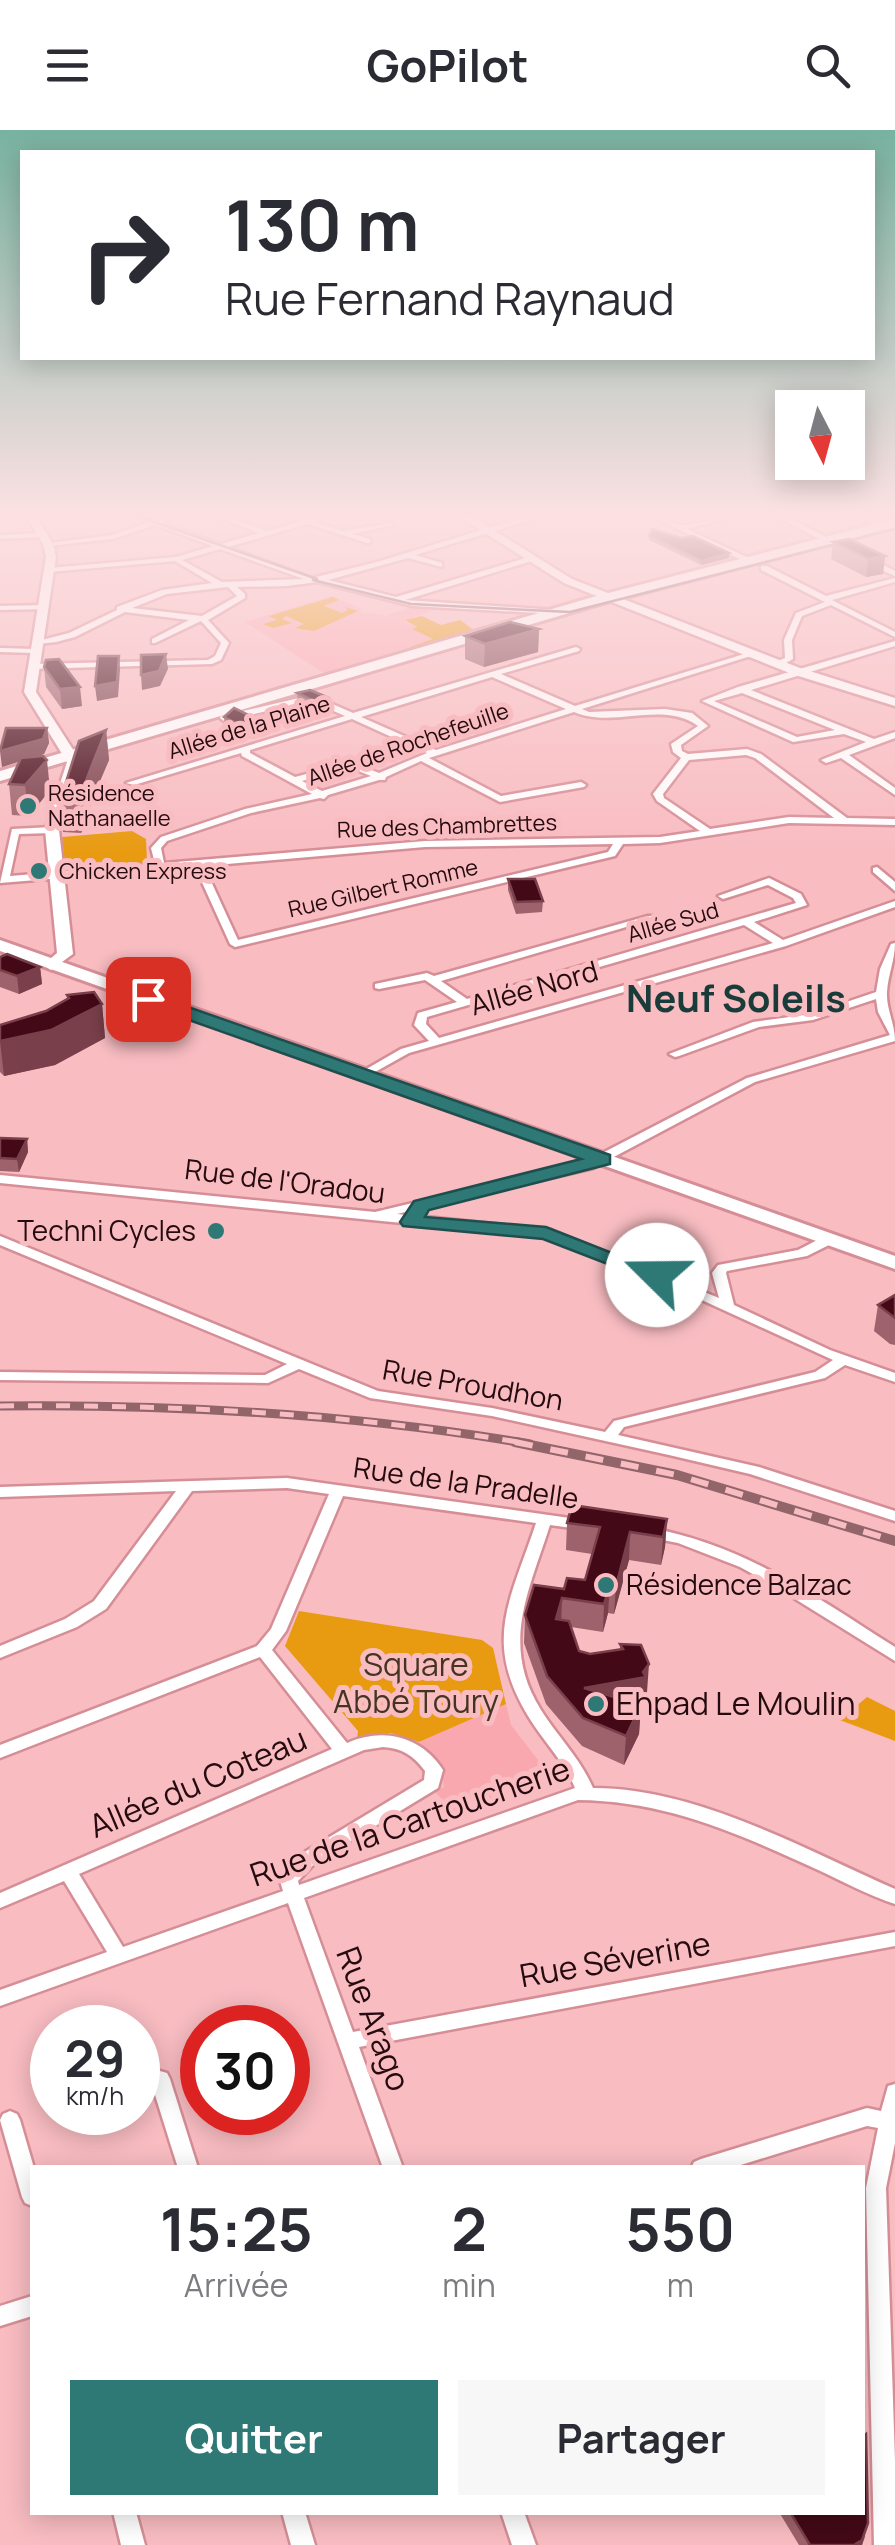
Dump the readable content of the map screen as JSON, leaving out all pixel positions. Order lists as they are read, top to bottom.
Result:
{
  "streets": {
    "street": [
      "Allée de la Plaine",
      "Allée de Rochefeuille",
      "Rue des Chambrettes",
      "Rue Gilbert Romme",
      "Allée Sud",
      "Allée Nord",
      "Rue de l'Oradou",
      "Rue Proudhon",
      "Rue de la Pradelle",
      "Allée du Coteau",
      "Rue de la Cartoucherie",
      "Rue Séverine",
      "Rue Arago"
    ]
  },
  "crossings": [
    ["Allée de Rochefeuille", "Rue des Chambrettes"],
    ["Rue des Chambrettes", "Rue Gilbert Romme"],
    ["Allée Sud", "Allée Nord"],
    ["Allée du Coteau", "Rue de la Cartoucherie"],
    ["Allée du Coteau", "Rue Arago"],
    ["Rue de la Cartoucherie", "Rue Arago"],
    ["Rue Séverine", "Rue Arago"]
  ],
  "districts": ["Neuf Soleils"],
  "parks": ["Square Abbé Toury"],
  "places": [
    "Résidence Nathanaelle",
    "Chicken Express",
    "Techni Cycles",
    "Résidence Balzac",
    "Ehpad Le Moulin"
  ],
  "north": "bottom",
  "page": {
    "header": "GoPilot",
    "turn": ["130 m", "Rue Fernand Raynaud"],
    "speed": "29 km/h",
    "limit": "30",
    "eta": [
      "15:25",
      "Arrivée",
      "2",
      "min",
      "550",
      "m"
    ],
    "buttons": ["Quitter", "Partager"]
  }
}
